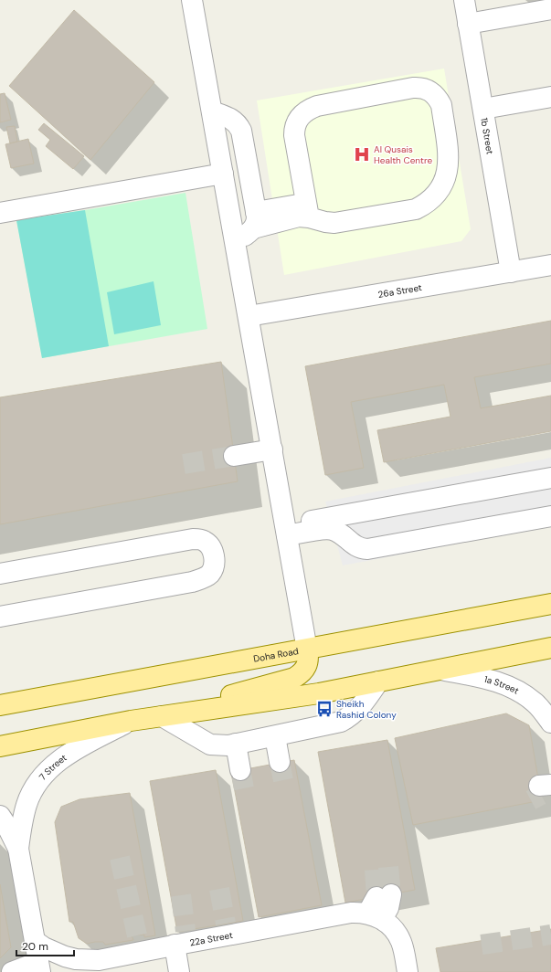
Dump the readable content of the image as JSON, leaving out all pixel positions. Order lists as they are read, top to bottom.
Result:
{
  "streets": {
    "main road": ["Doha Road"],
    "street": [
      "1b Street",
      "26a Street",
      "1a Street",
      "7 Street",
      "22a Street"
    ]
  },
  "crossings": [
    ["1b Street", "26a Street"],
    ["7 Street", "22a Street"]
  ],
  "places": {
    "hospital": ["Al Qusais Health Centre"],
    "bus stop": ["Sheikh Rashid Colony"]
  },
  "scale_bar": "20 m"
}
